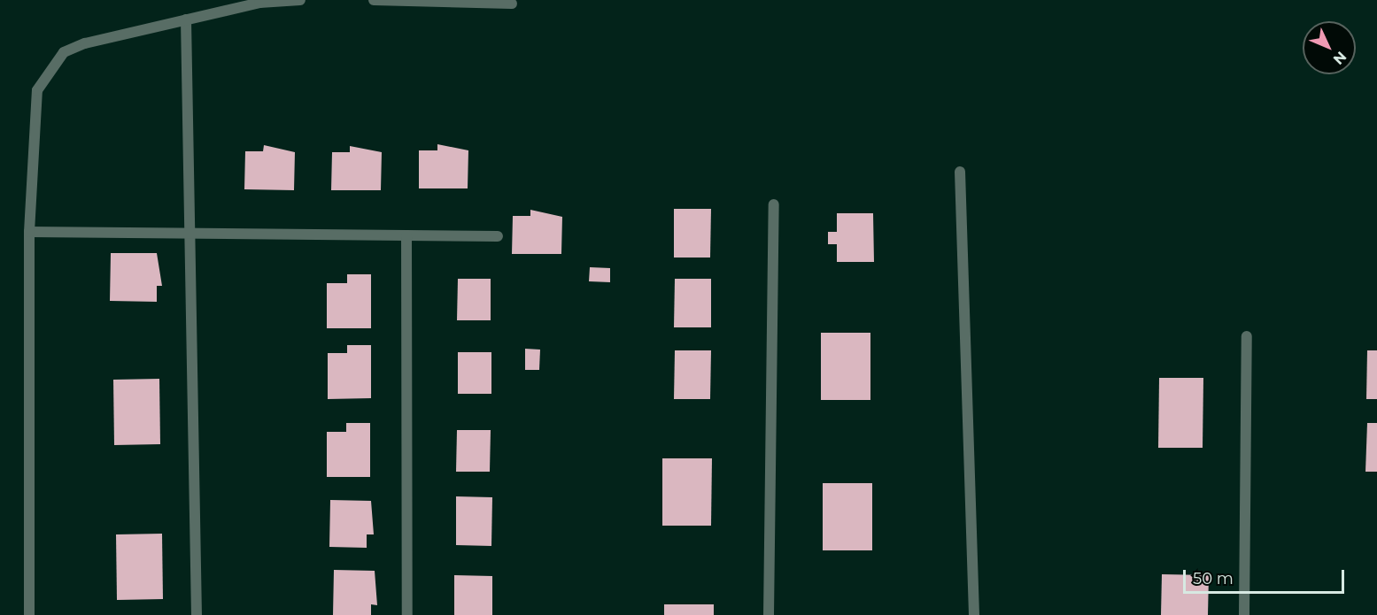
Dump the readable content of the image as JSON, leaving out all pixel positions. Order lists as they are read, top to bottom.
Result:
{
  "scale_bar": "50 m",
  "north": "bottom right"
}
